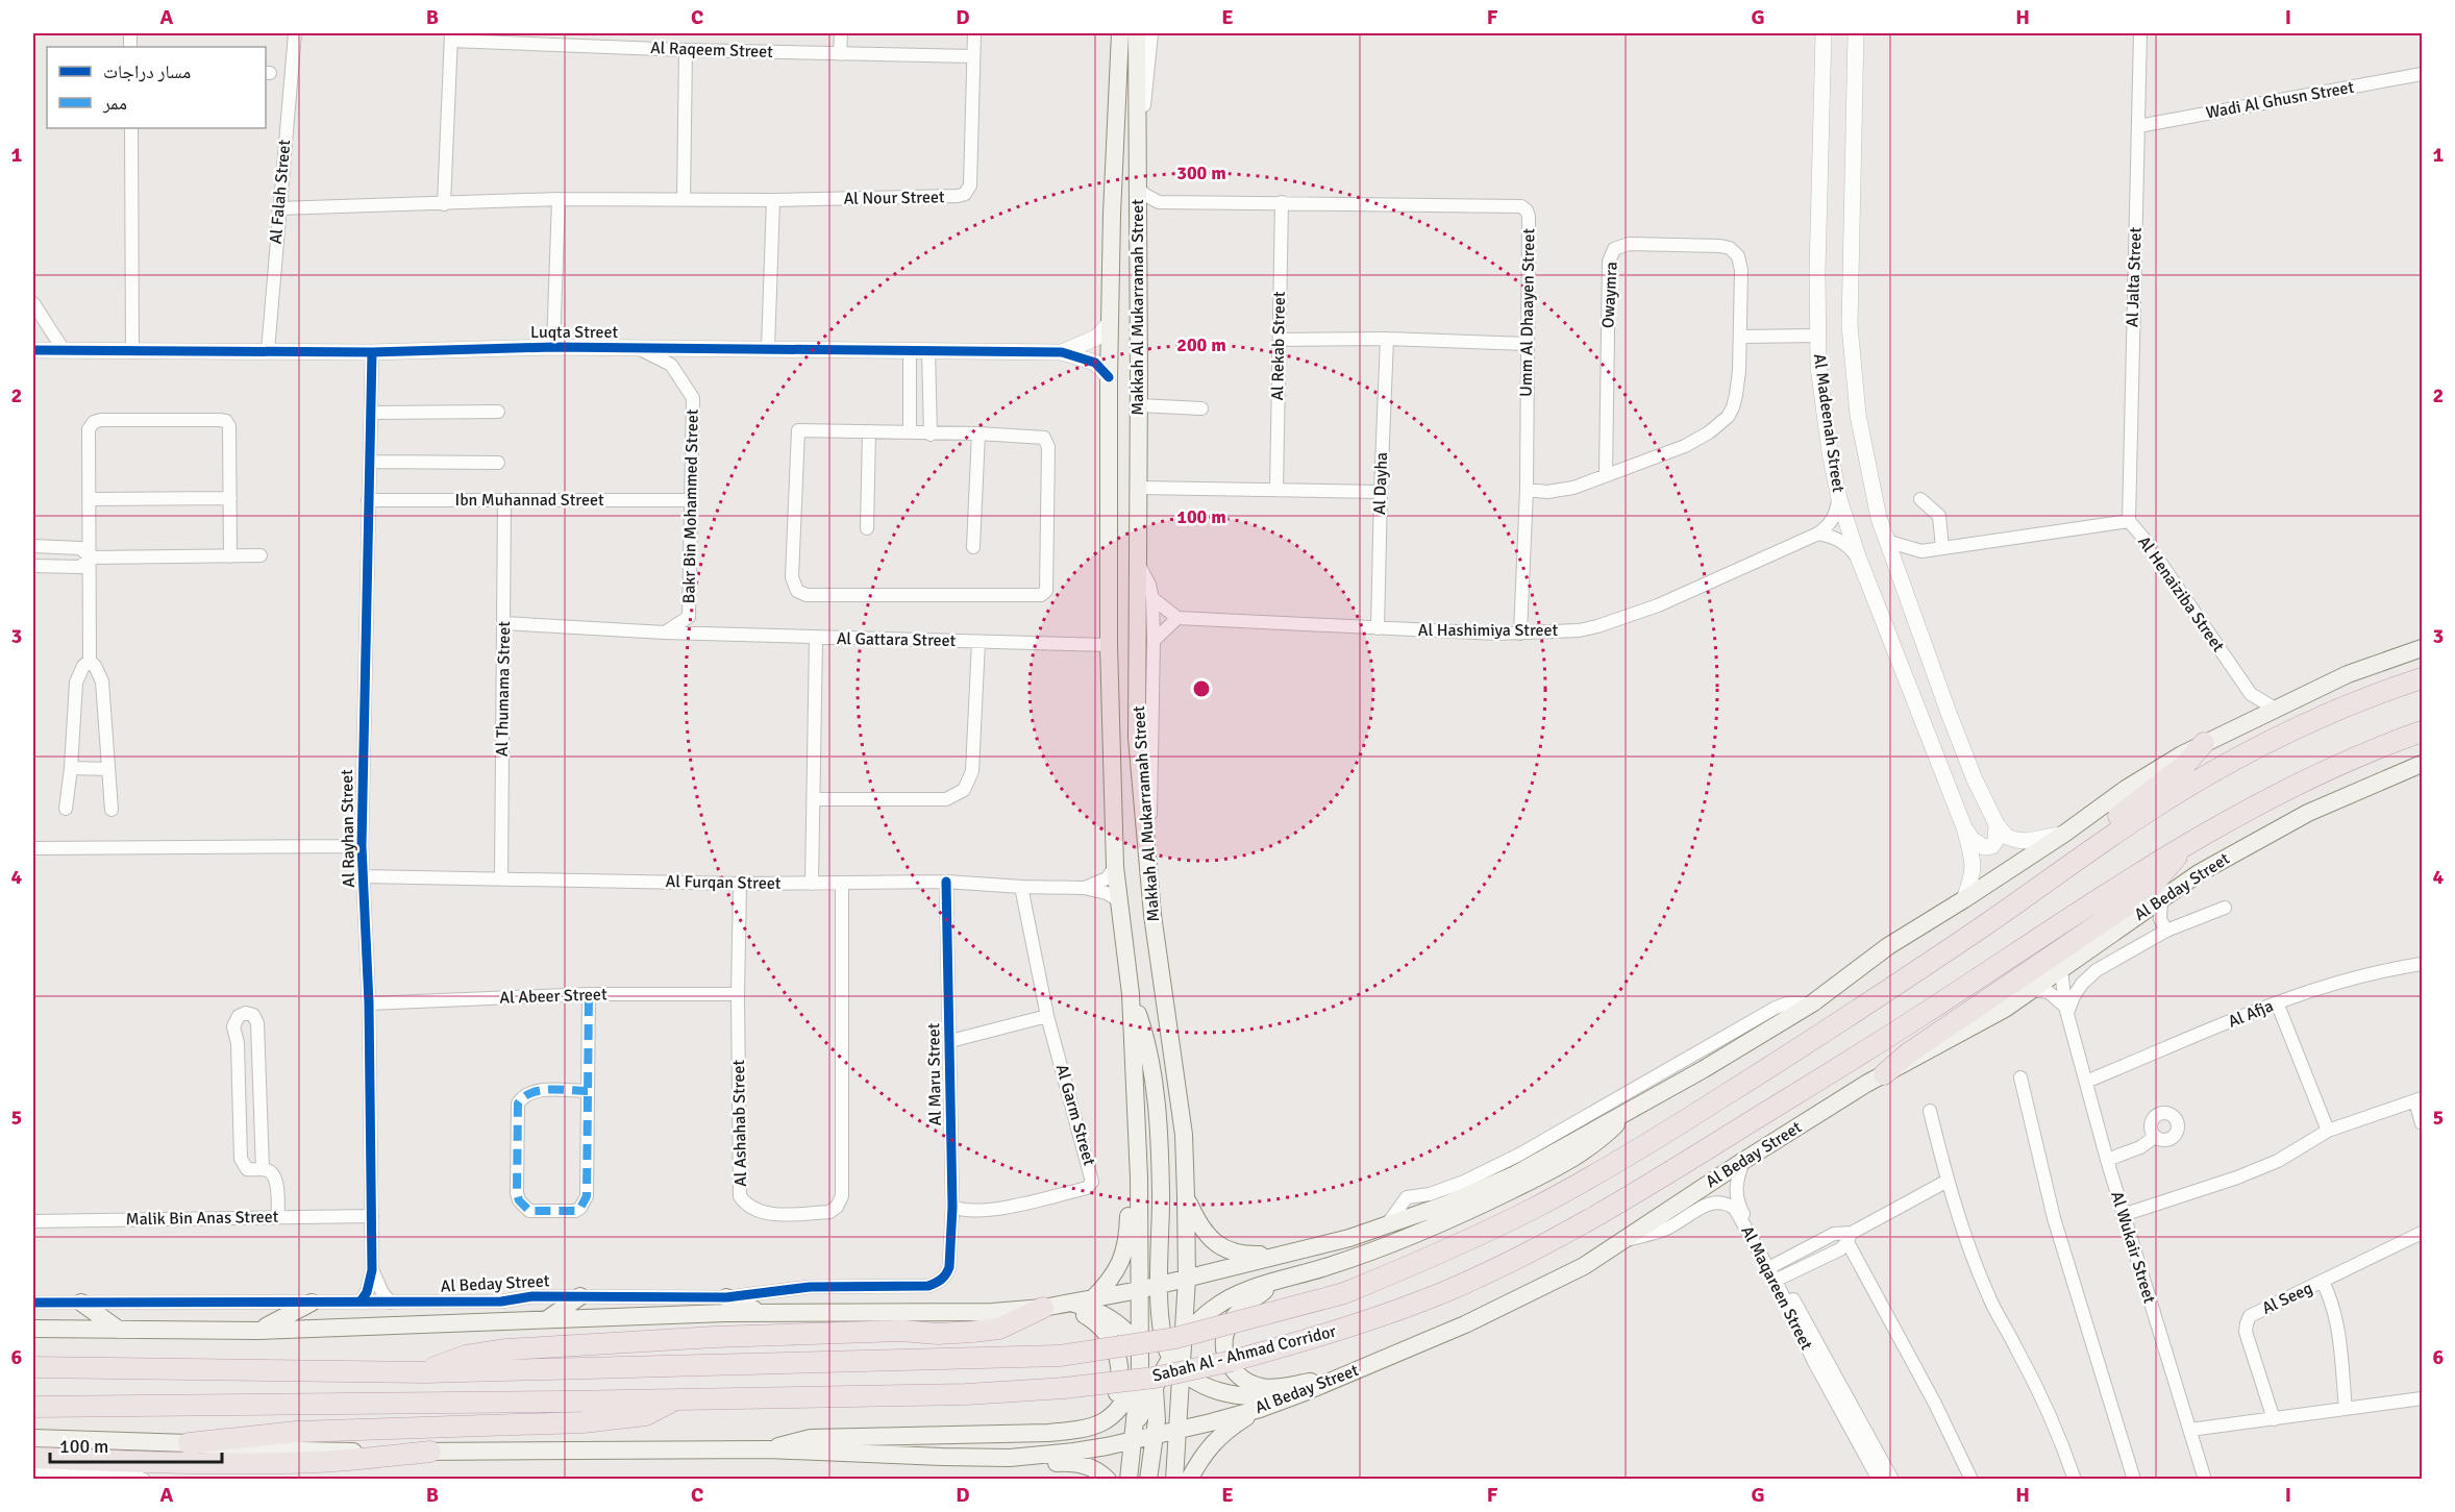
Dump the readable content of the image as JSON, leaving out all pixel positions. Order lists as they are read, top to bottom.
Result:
{
  "streets": {
    "highway": ["Al Beday Street", "Sabah Al - Ahmad Corridor"],
    "main road": ["Makkah Al Mukarramah Street"],
    "street": [
      "Al Raqeem Street",
      "Wadi Al Ghusn Street",
      "Al Falah Street",
      "Al Nour Street",
      "Al Jalta Street",
      "Owaymra",
      "Umm Al Dhaayen Street",
      "Luqta Street",
      "Al Rekab Street",
      "Al Madeenah Street",
      "Al Dayha",
      "Ibn Muhannad Street",
      "Bakr Bin Mohammed Street",
      "Al Henaiziba Street",
      "Al Hashimiya Street",
      "Al Gattara Street",
      "Al Thumama Street",
      "Al Rayhan Street",
      "Al Furqan Street",
      "Al Abeer Street",
      "Al Afja",
      "Al Maru Street",
      "Al Garm Street",
      "Al Ashahab Street",
      "Malik Bin Anas Street",
      "Al Wukair Street",
      "Al Maqareen Street",
      "Al Seeg"
    ]
  },
  "crossings": [
    ["Al Raqeem Street", "Al Nour Street"],
    ["Wadi Al Ghusn Street", "Al Jalta Street"],
    ["Al Falah Street", "Al Nour Street"],
    ["Al Falah Street", "Luqta Street"],
    ["Al Jalta Street", "Al Henaiziba Street"],
    ["Owaymra", "Umm Al Dhaayen Street"],
    ["Makkah Al Mukarramah Street", "Luqta Street"],
    ["Makkah Al Mukarramah Street", "Al Gattara Street"],
    ["Makkah Al Mukarramah Street", "Al Furqan Street"],
    ["Makkah Al Mukarramah Street", "Al Beday Street"],
    ["Umm Al Dhaayen Street", "Al Rekab Street"],
    ["Umm Al Dhaayen Street", "Al Hashimiya Street"],
    ["Luqta Street", "Bakr Bin Mohammed Street"],
    ["Luqta Street", "Al Rayhan Street"],
    ["Al Madeenah Street", "Al Henaiziba Street"],
    ["Al Madeenah Street", "Al Hashimiya Street"],
    ["Al Dayha", "Al Hashimiya Street"],
    ["Ibn Muhannad Street", "Bakr Bin Mohammed Street"],
    ["Ibn Muhannad Street", "Al Thumama Street"],
    ["Ibn Muhannad Street", "Al Rayhan Street"],
    ["Al Gattara Street", "Al Furqan Street"],
    ["Al Thumama Street", "Al Furqan Street"],
    ["Al Rayhan Street", "Al Furqan Street"],
    ["Al Rayhan Street", "Al Beday Street"],
    ["Al Rayhan Street", "Al Abeer Street"],
    ["Al Rayhan Street", "Malik Bin Anas Street"],
    ["Al Furqan Street", "Al Maru Street"],
    ["Al Furqan Street", "Al Garm Street"],
    ["Al Furqan Street", "Al Ashahab Street"],
    ["Al Beday Street", "Al Maru Street"],
    ["Al Beday Street", "Al Wukair Street"],
    ["Al Beday Street", "Al Maqareen Street"],
    ["Al Beday Street", "Sabah Al - Ahmad Corridor"],
    ["Al Abeer Street", "Al Ashahab Street"],
    ["Al Afja", "Al Wukair Street"],
    ["Al Maru Street", "Al Garm Street"]
  ],
  "legend": ["مسار دراجات", "ممر"],
  "scale_bar": "100 m",
  "grid": {
    "columns": [
      "A",
      "B",
      "C",
      "D",
      "E",
      "F",
      "G",
      "H",
      "I"
    ],
    "rows": [
      "1",
      "2",
      "3",
      "4",
      "5",
      "6"
    ]
  },
  "rings": ["300 m", "200 m", "100 m"]
}
